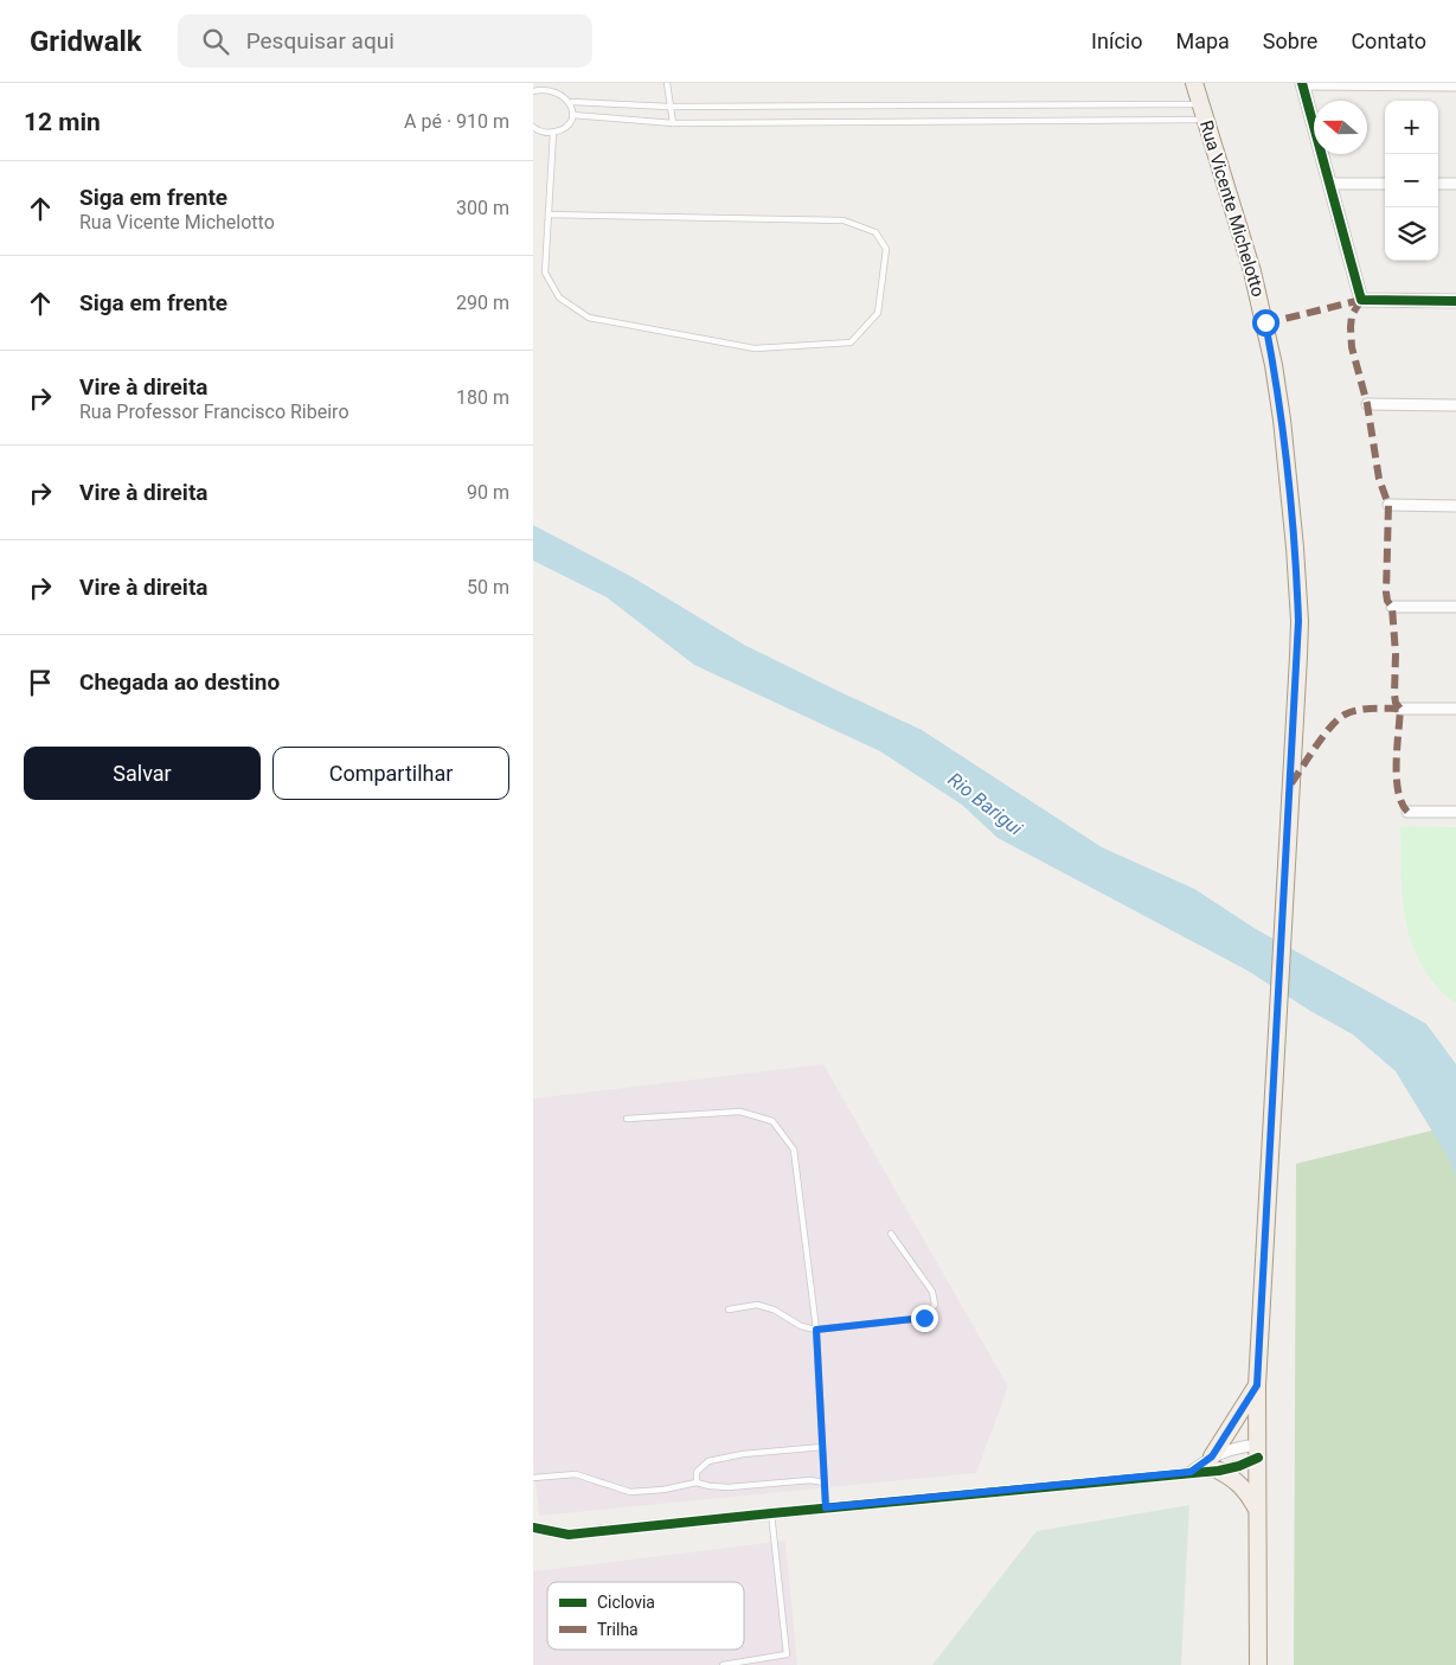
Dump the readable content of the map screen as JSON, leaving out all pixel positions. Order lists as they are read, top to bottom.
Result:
{
  "streets": {
    "main road": ["Rua Vicente Michelotto"]
  },
  "water": ["Rio Barigui"],
  "legend": ["Ciclovia", "Trilha"],
  "north": "left",
  "page": {
    "header": "Gridwalk",
    "search": "Pesquisar aqui",
    "nav": [
      "Início",
      "Mapa",
      "Sobre",
      "Contato"
    ],
    "heading": ["12 min", "A pé · 910 m"],
    "map_buttons": ["+", "−"],
    "list": [
      ["Siga em frente", "Rua Vicente Michelotto", "300 m"],
      ["Siga em frente", "290 m"],
      ["Vire à direita", "Rua Professor Francisco Ribeiro", "180 m"],
      ["Vire à direita", "90 m"],
      ["Vire à direita", "50 m"],
      "Chegada ao destino"
    ],
    "buttons": ["Salvar", "Compartilhar"]
  }
}
